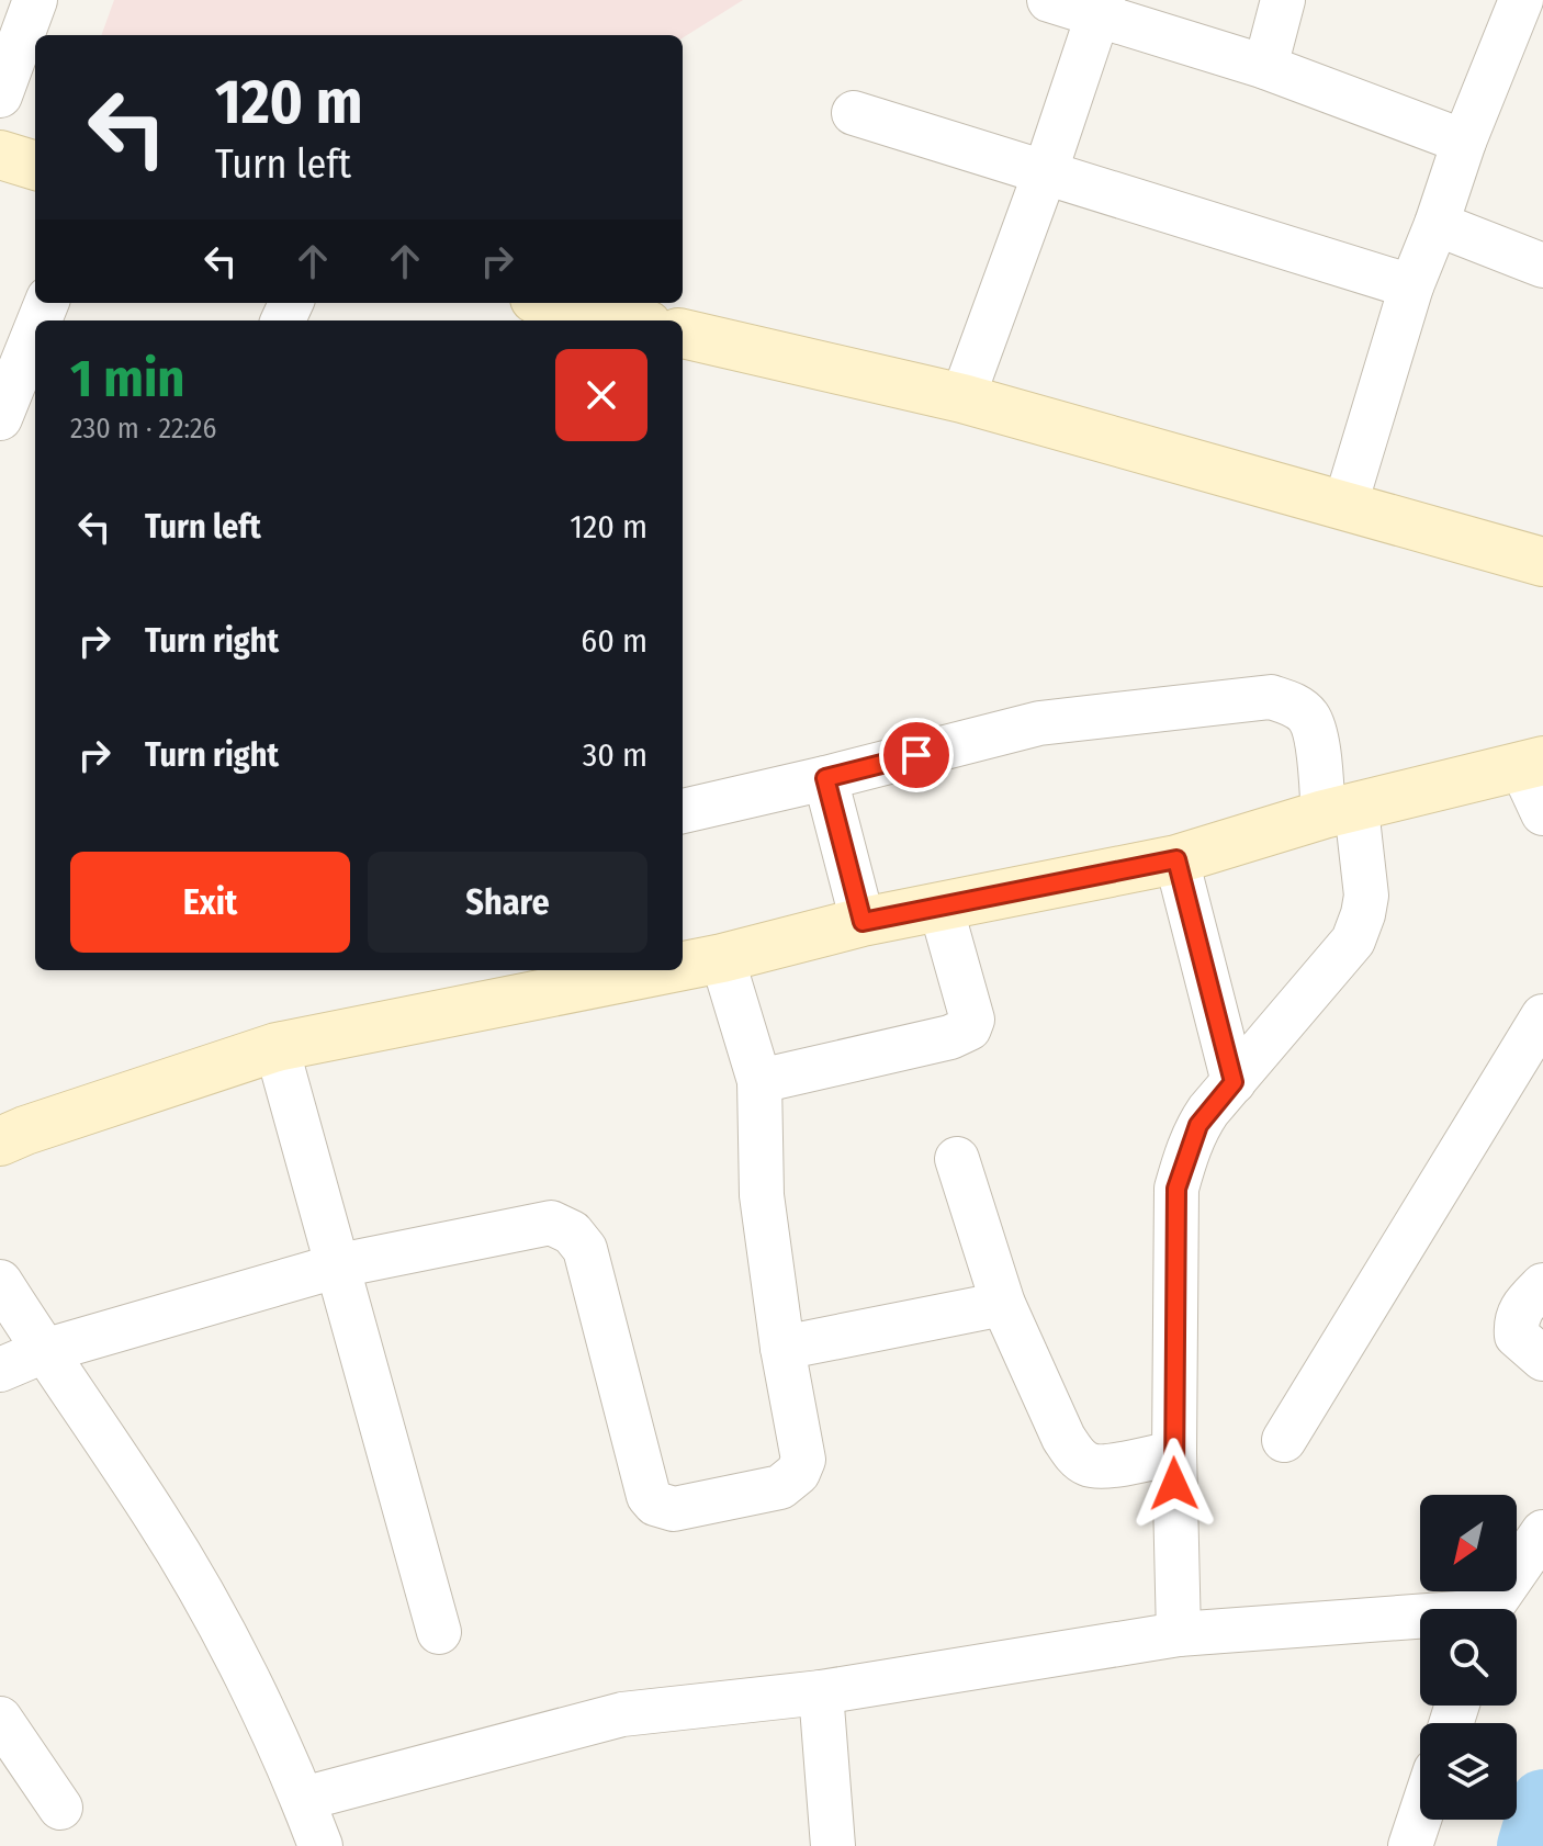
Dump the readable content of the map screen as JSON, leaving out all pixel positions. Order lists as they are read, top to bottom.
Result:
{
  "north": "bottom left",
  "page": {
    "turn": ["120 m", "Turn left"],
    "heading": ["1 min", "230 m · 22:26"],
    "list": [
      {
        "name": "Turn left",
        "value": "120 m"
      },
      {
        "name": "Turn right",
        "value": "60 m"
      },
      {
        "name": "Turn right",
        "value": "30 m"
      }
    ],
    "buttons": ["Exit", "Share"]
  }
}
